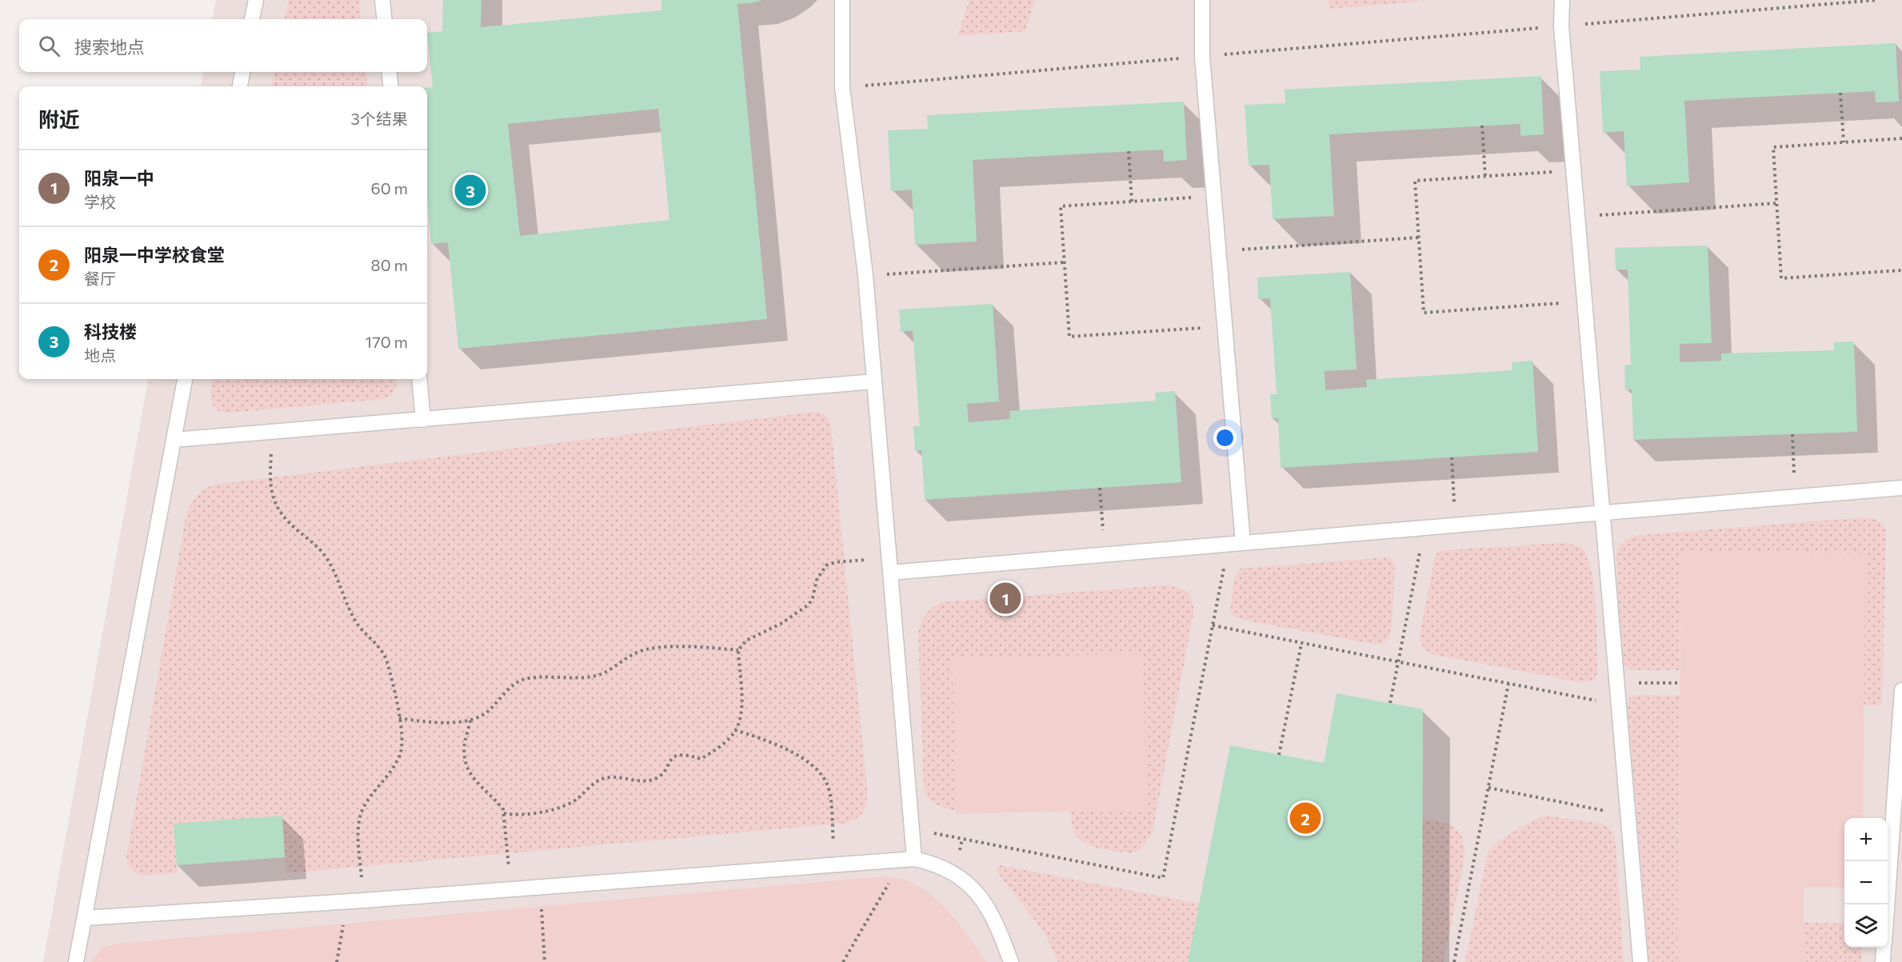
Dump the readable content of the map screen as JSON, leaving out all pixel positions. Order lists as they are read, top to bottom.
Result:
{
  "page": {
    "search": "搜索地点",
    "heading": ["附近", "3个结果"],
    "list": [
      {
        "mark": "1",
        "name": "阳泉一中",
        "note": "学校",
        "value": "60 m"
      },
      {
        "mark": "2",
        "name": "阳泉一中学校食堂",
        "note": "餐厅",
        "value": "80 m"
      },
      {
        "mark": "3",
        "name": "科技楼",
        "note": "地点",
        "value": "170 m"
      }
    ],
    "pins": ["3", "1", "2"],
    "map_buttons": ["+", "−"]
  }
}
